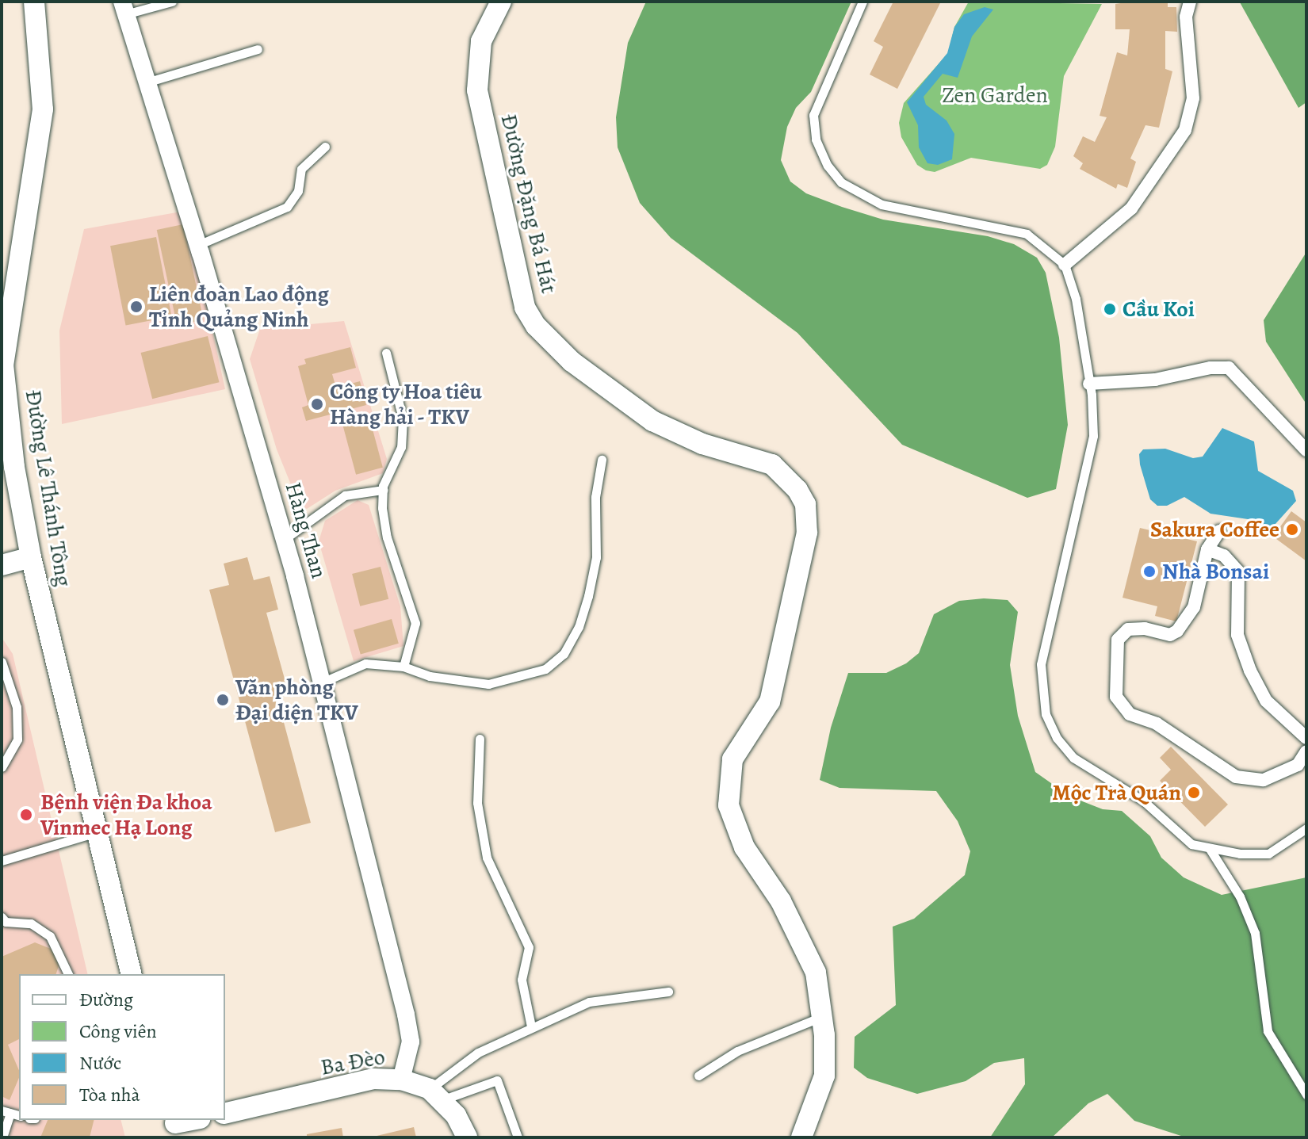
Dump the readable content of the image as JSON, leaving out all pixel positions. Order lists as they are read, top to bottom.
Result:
{
  "streets": {
    "street": [
      "Đường Đặng Bá Hát",
      "Đường Lê Thánh Tông",
      "Hàng Than",
      "Ba Đèo"
    ]
  },
  "crossings": [
    ["Hàng Than", "Ba Đèo"]
  ],
  "parks": ["Zen Garden"],
  "places": [
    "Liên đoàn Lao động Tỉnh Quảng Ninh",
    "Cầu Koi",
    "Công ty Hoa tiêu Hàng hải - TKV",
    "Sakura Coffee",
    "Nhà Bonsai",
    "Văn phòng Đại diện TKV",
    "Mộc Trà Quán",
    "Bệnh viện Đa khoa Vinmec Hạ Long"
  ],
  "legend": [
    "Đường",
    "Công viên",
    "Nước",
    "Tòa nhà"
  ]
}
